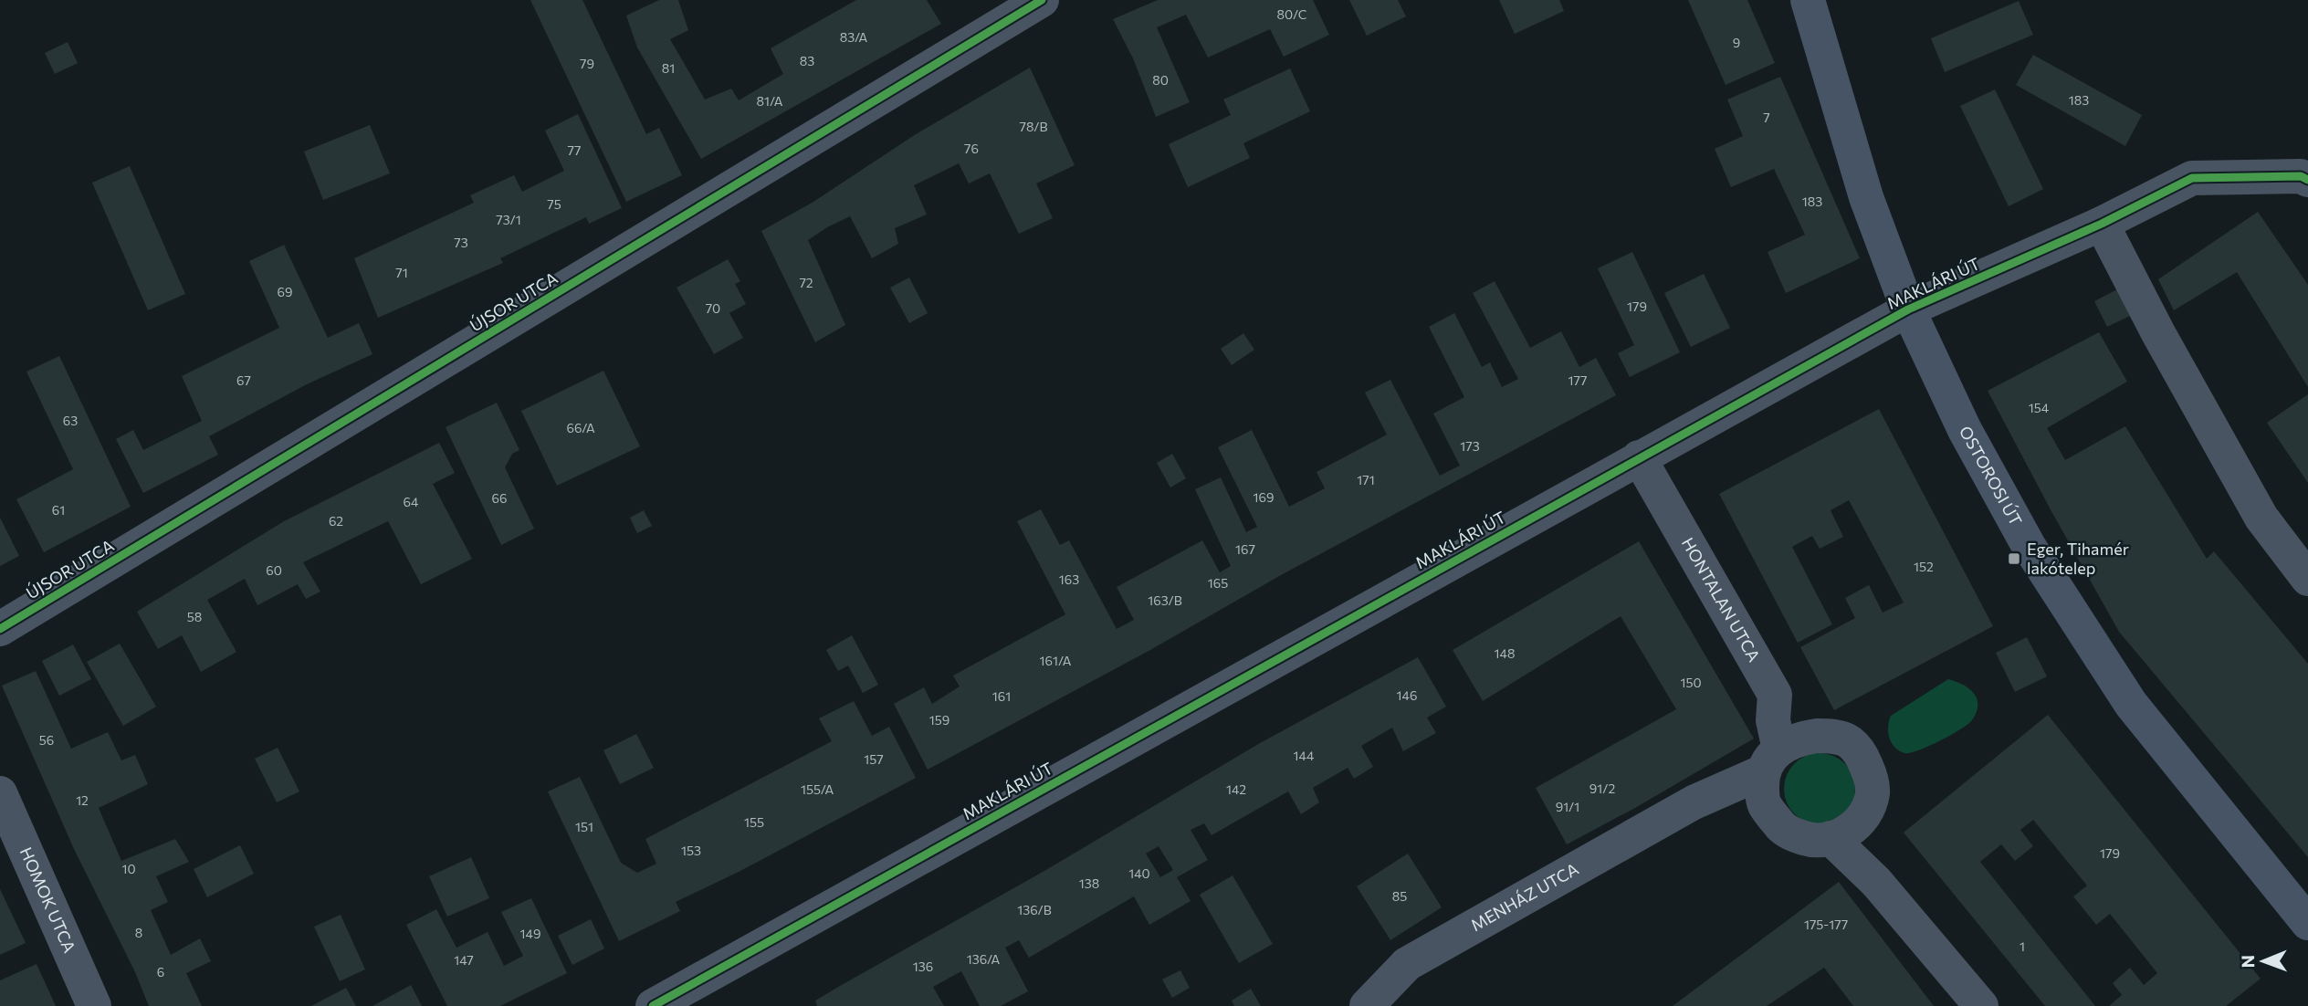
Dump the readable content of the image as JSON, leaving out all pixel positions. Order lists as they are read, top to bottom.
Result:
{
  "streets": {
    "main road": ["OSTOROSI ÚT"],
    "street": [
      "MAKLÁRI ÚT",
      "ÚJSOR UTCA",
      "HONTALAN UTCA",
      "MENHÁZ UTCA",
      "HOMOK UTCA"
    ]
  },
  "crossings": [
    ["MAKLÁRI ÚT", "OSTOROSI ÚT"],
    ["MAKLÁRI ÚT", "HONTALAN UTCA"]
  ],
  "places": {
    "transit": ["Eger, Tihamér lakótelep"]
  },
  "house_numbers": [
    "80/C",
    "83/A",
    "9",
    "83",
    "79",
    "81",
    "80",
    "183",
    "81/A",
    "7",
    "78/B",
    "76",
    "77",
    "183",
    "75",
    "73/1",
    "73",
    "71",
    "72",
    "69",
    "179",
    "70",
    "67",
    "177",
    "154",
    "63",
    "66/A",
    "173",
    "171",
    "169",
    "66",
    "64",
    "61",
    "62",
    "167",
    "152",
    "60",
    "163",
    "165",
    "163/B",
    "58",
    "148",
    "161/A",
    "150",
    "146",
    "161",
    "159",
    "56",
    "144",
    "157",
    "91/2",
    "155/A",
    "142",
    "12",
    "91/1",
    "155",
    "151",
    "153",
    "179",
    "10",
    "140",
    "138",
    "85",
    "136/B",
    "175-177",
    "8",
    "149",
    "1",
    "136/A",
    "147",
    "136",
    "6"
  ],
  "north": "left"
}
